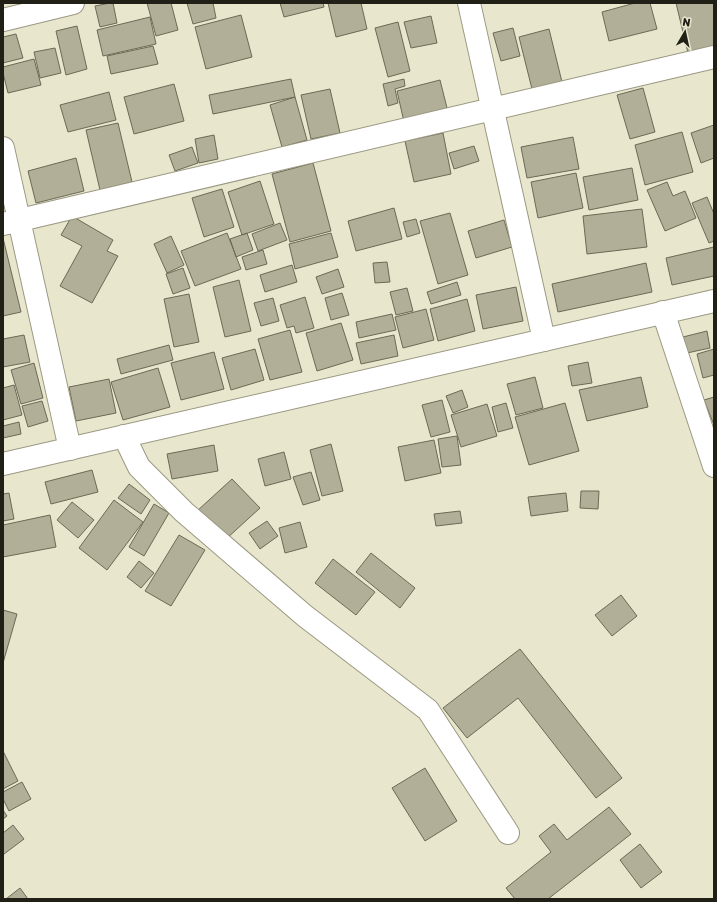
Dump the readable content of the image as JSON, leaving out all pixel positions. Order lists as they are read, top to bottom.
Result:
{
  "north": "top"
}
